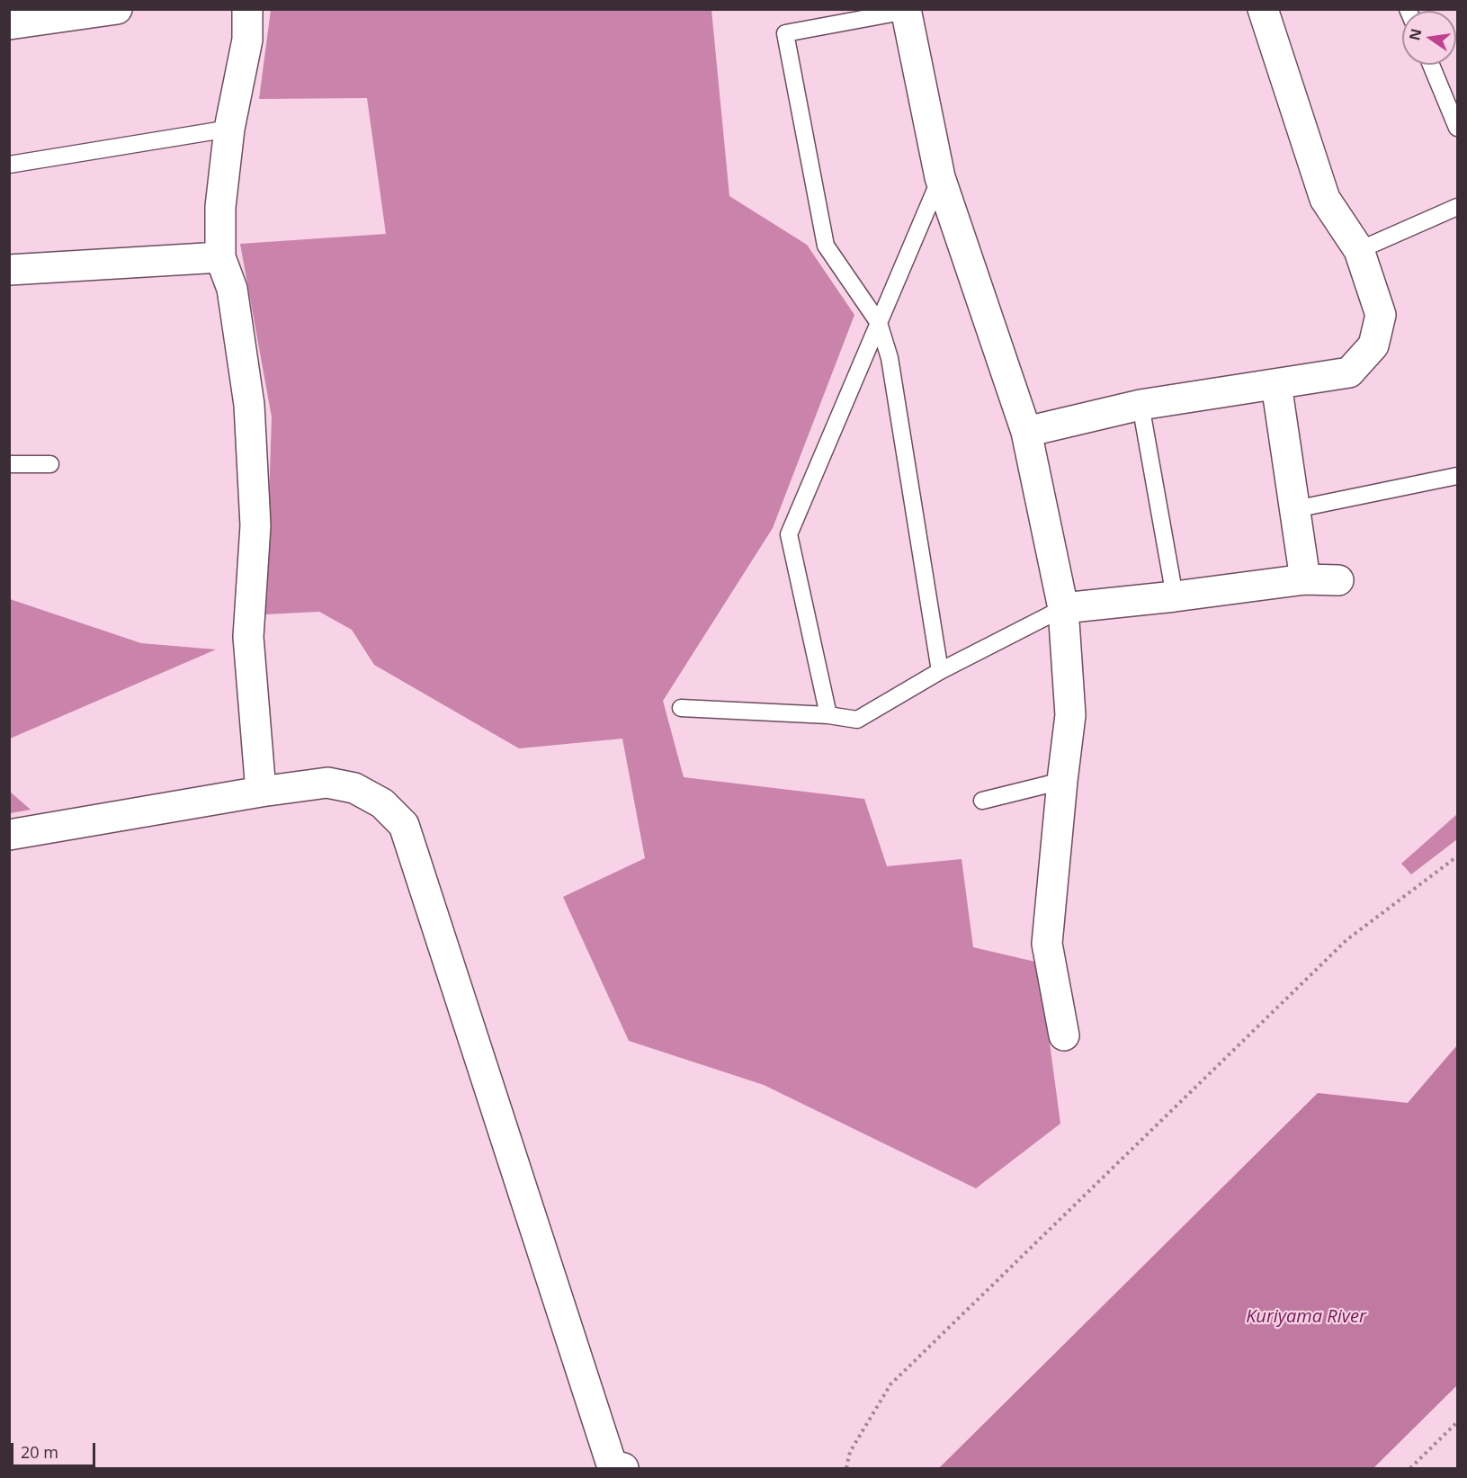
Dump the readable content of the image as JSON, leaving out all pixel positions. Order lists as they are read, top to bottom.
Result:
{
  "water": ["Kuriyama River"],
  "scale_bar": "20 m",
  "north": "left"
}
